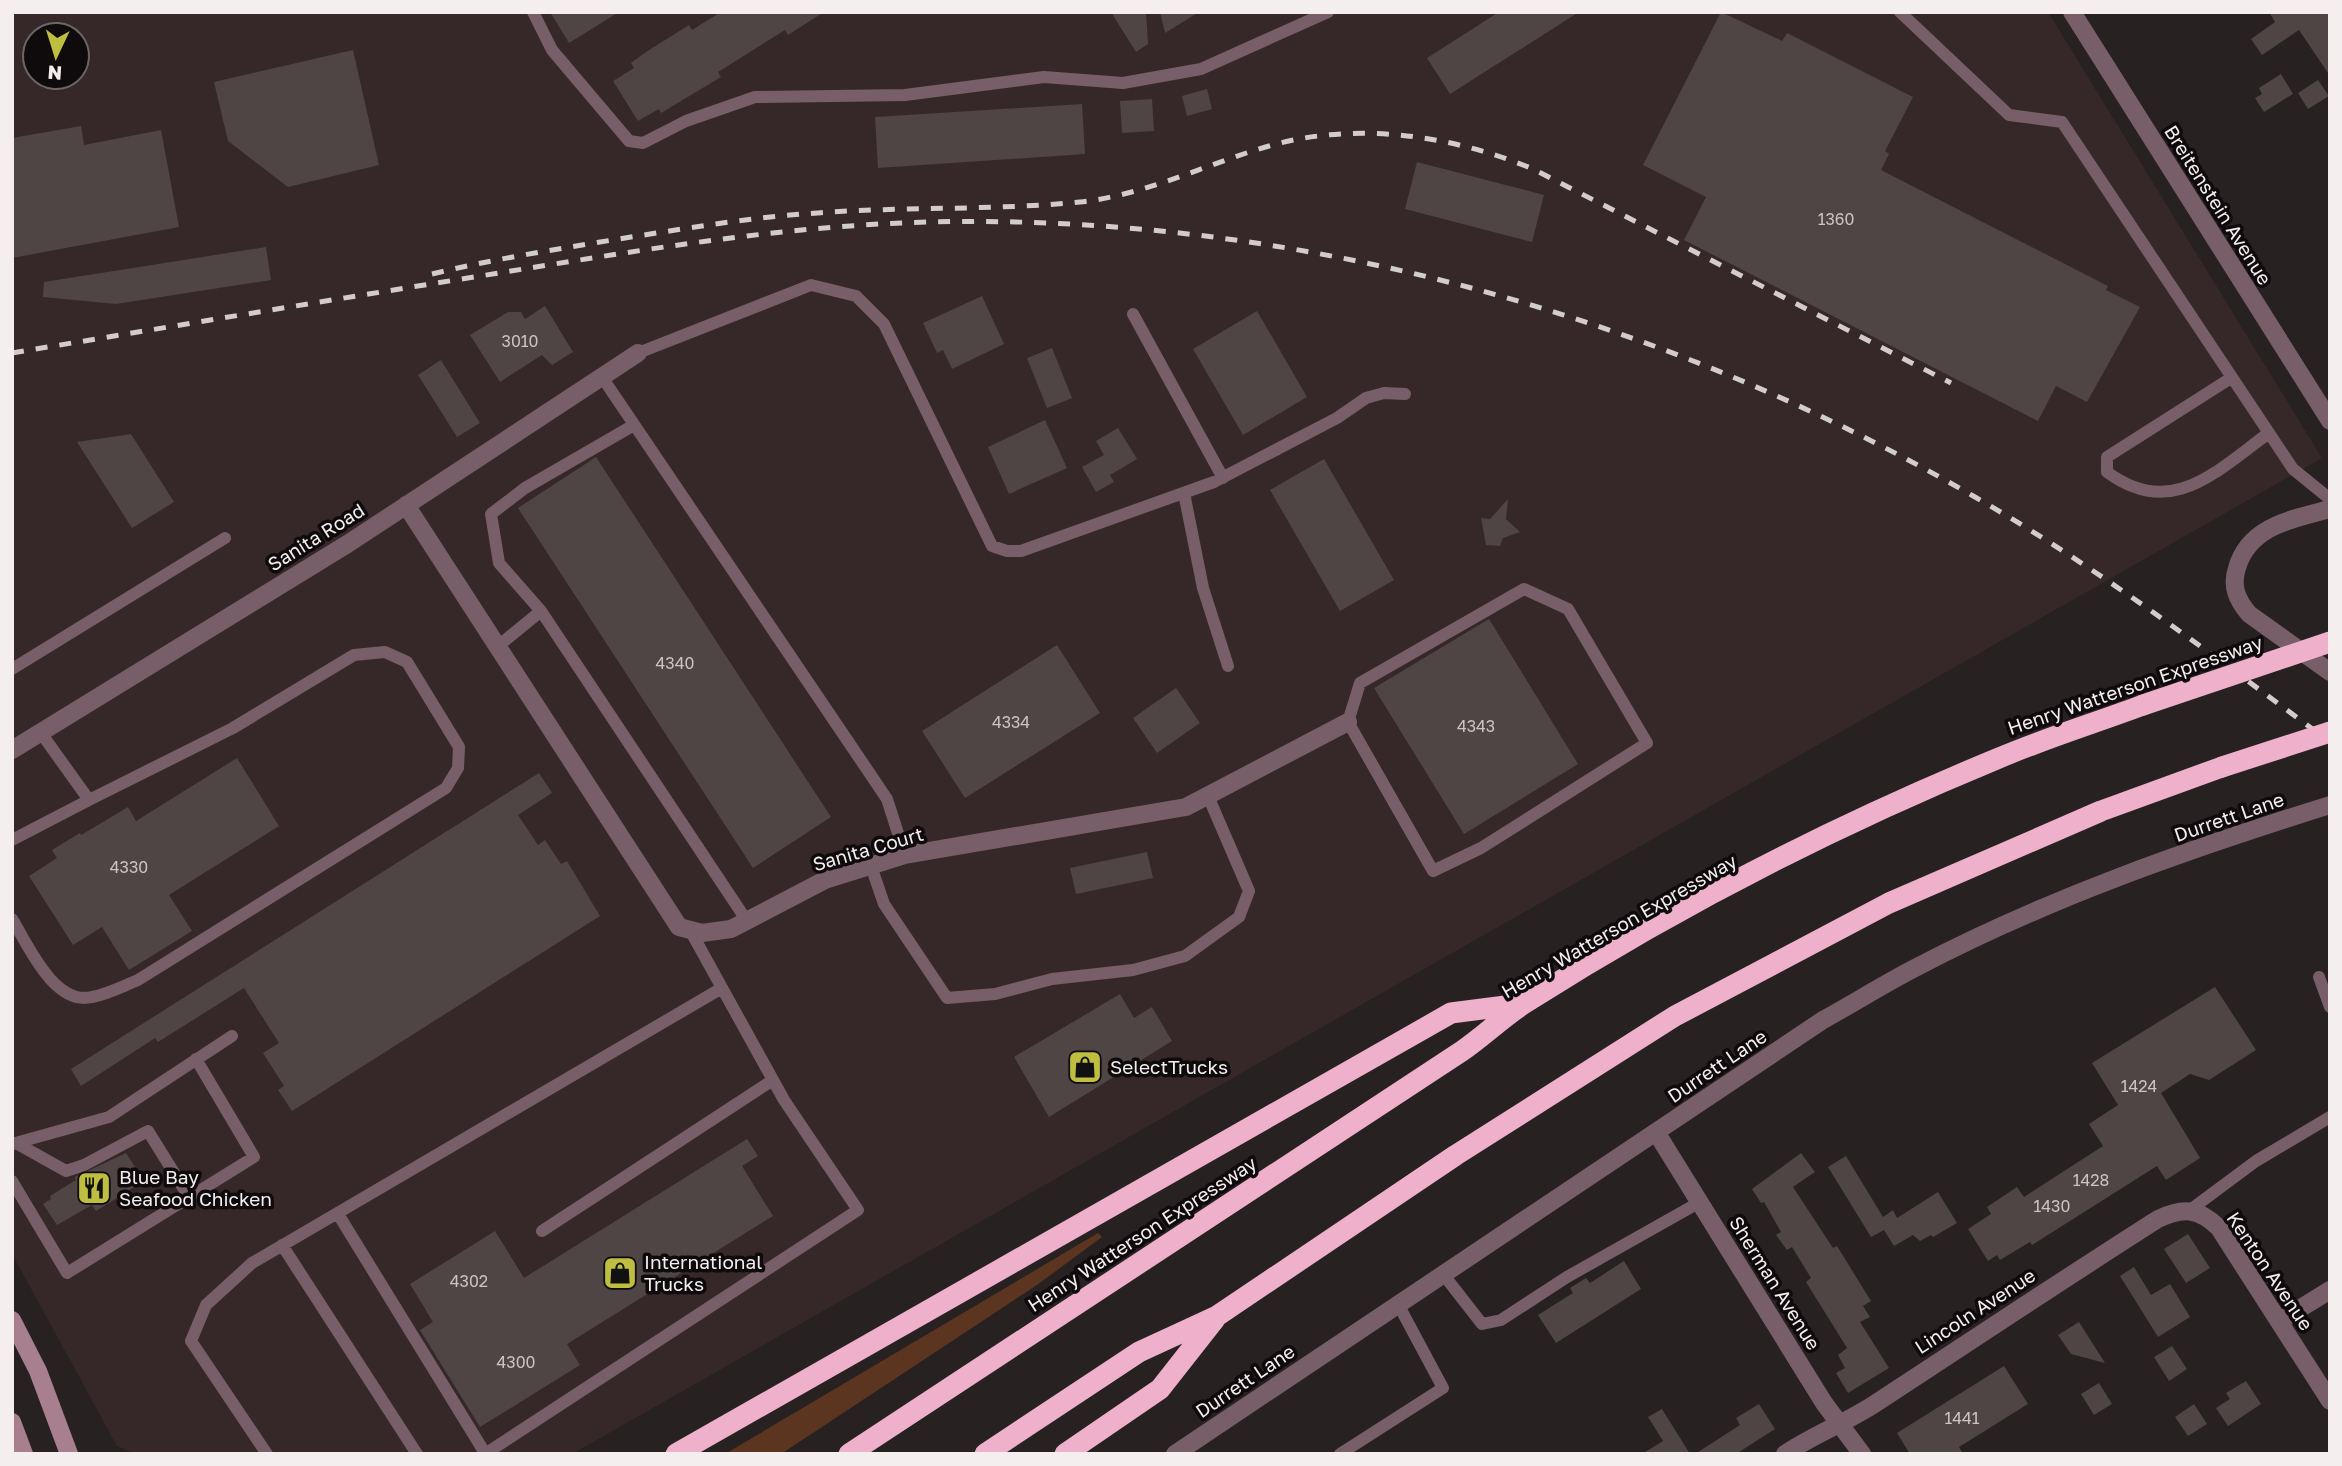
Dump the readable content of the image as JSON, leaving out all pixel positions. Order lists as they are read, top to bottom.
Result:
{
  "streets": {
    "highway": ["Henry Watterson Expressway"],
    "street": [
      "Breitenstein Avenue",
      "Sanita Road",
      "Durrett Lane",
      "Sanita Court",
      "Kenton Avenue",
      "Sherman Avenue",
      "Lincoln Avenue"
    ]
  },
  "crossings": [
    ["Durrett Lane", "Sherman Avenue"],
    ["Kenton Avenue", "Lincoln Avenue"],
    ["Sherman Avenue", "Lincoln Avenue"]
  ],
  "places": {
    "shop": ["SelectTrucks", "International Trucks"],
    "restaurant": ["Blue Bay Seafood Chicken"]
  },
  "house_numbers": [
    "1360",
    "3010",
    "4340",
    "4334",
    "4343",
    "4330",
    "1424",
    "1428",
    "1430",
    "4302",
    "4300",
    "1441"
  ],
  "north": "bottom"
}
